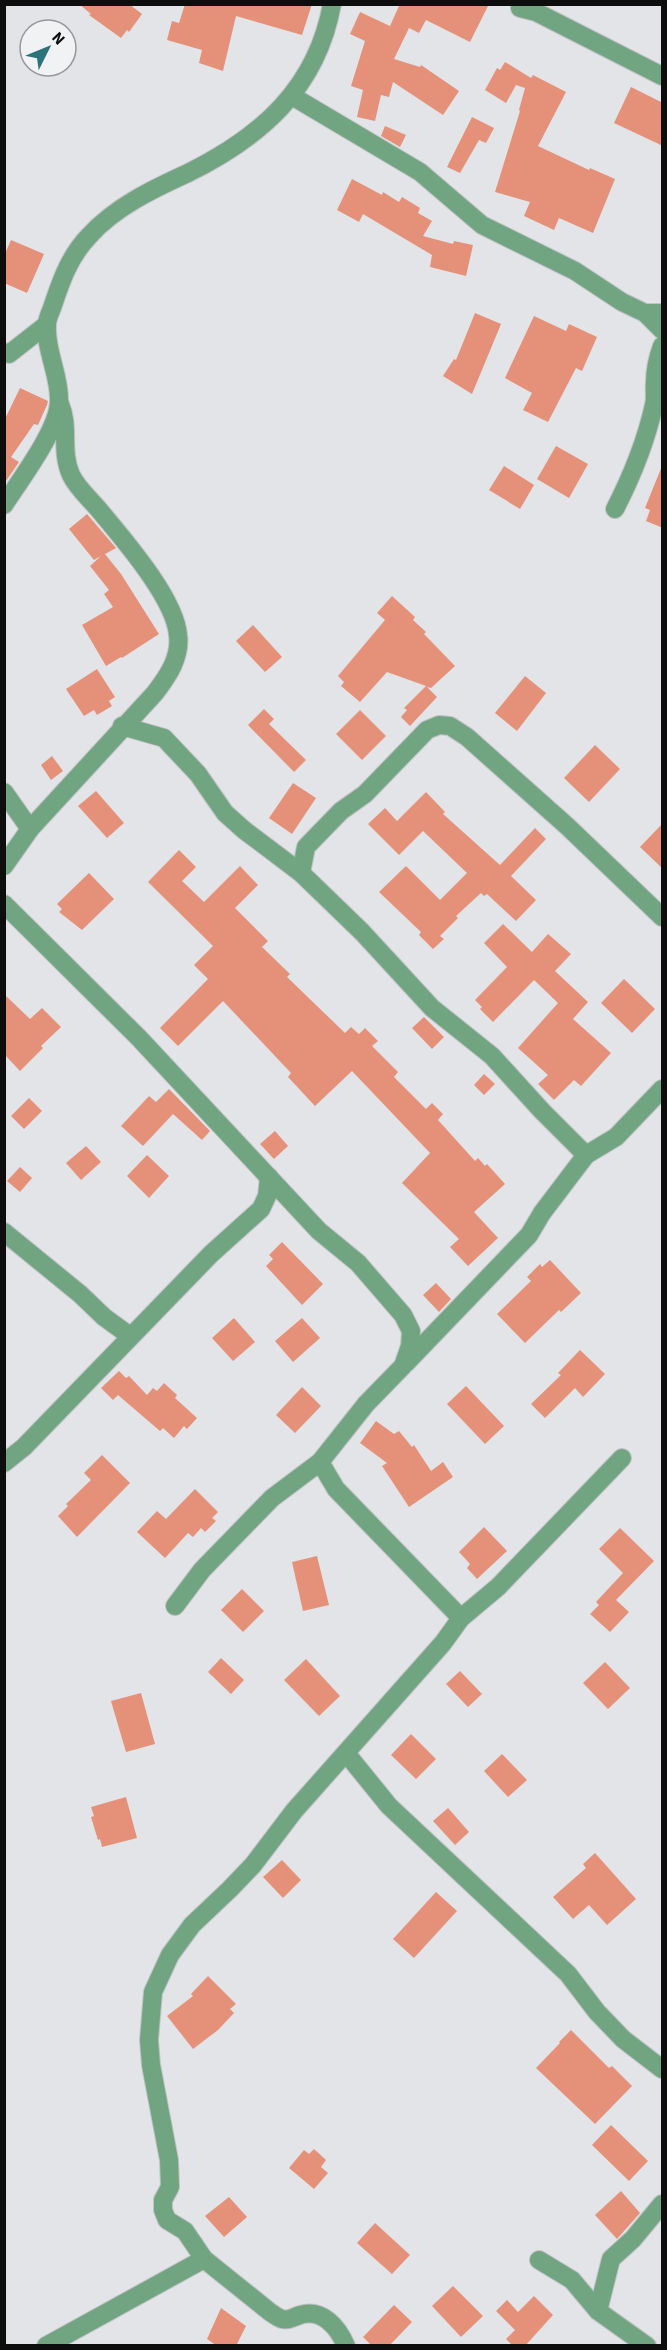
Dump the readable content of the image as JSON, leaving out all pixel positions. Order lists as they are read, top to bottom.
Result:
{
  "north": "top right"
}
